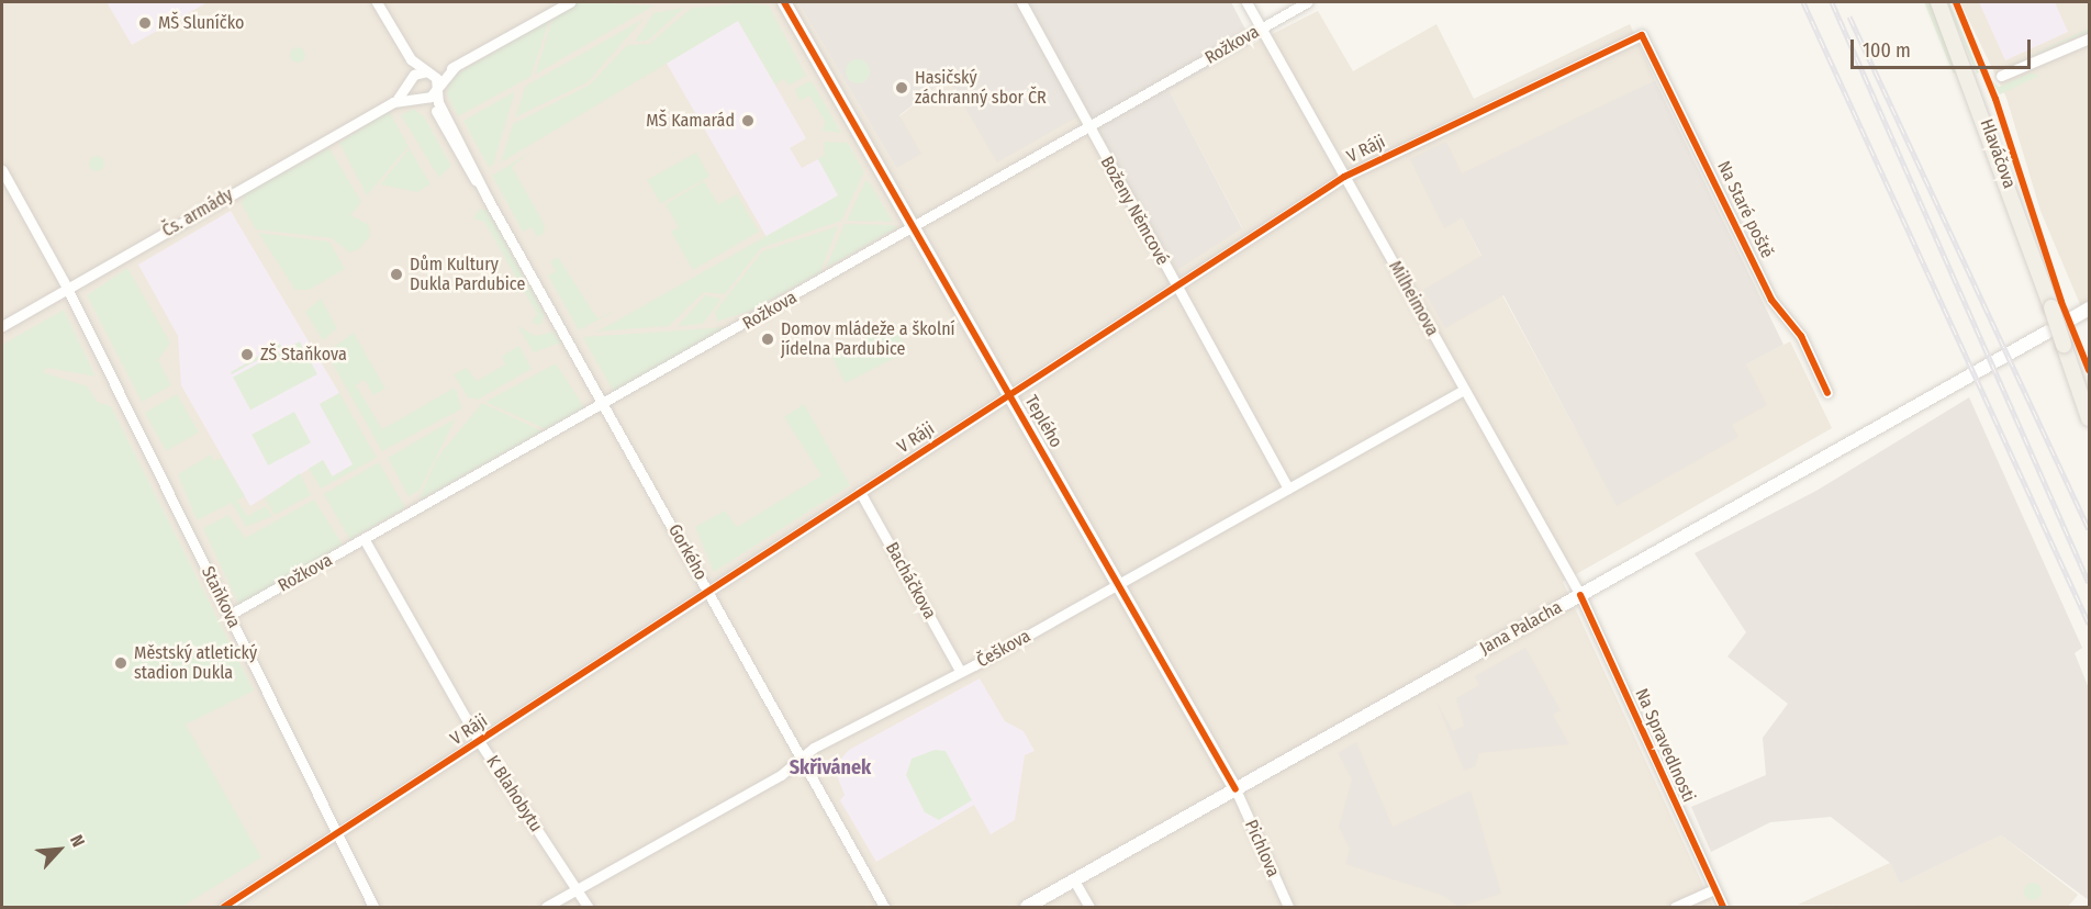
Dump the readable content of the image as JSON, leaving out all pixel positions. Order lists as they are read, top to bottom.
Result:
{
  "streets": {
    "main road": ["Hlaváčova", "Teplého", "Jana Palacha"],
    "street": [
      "Rožkova",
      "V Ráji",
      "Na Staré poště",
      "Boženy Němcové",
      "Čs. armády",
      "Milheimova",
      "Gorkého",
      "Bacháčkova",
      "Staňkova",
      "Češkova",
      "Na Spravedlnosti",
      "K Blahobytu",
      "Pichlova"
    ]
  },
  "crossings": [
    ["Rožkova", "Boženy Němcové"],
    ["Rožkova", "Milheimova"],
    ["Rožkova", "Teplého"],
    ["Rožkova", "Gorkého"],
    ["Rožkova", "Staňkova"],
    ["Rožkova", "K Blahobytu"],
    ["V Ráji", "Na Staré poště"],
    ["V Ráji", "Boženy Němcové"],
    ["V Ráji", "Milheimova"],
    ["V Ráji", "Teplého"],
    ["V Ráji", "Gorkého"],
    ["V Ráji", "Bacháčkova"],
    ["V Ráji", "Staňkova"],
    ["V Ráji", "K Blahobytu"],
    ["Boženy Němcové", "Češkova"],
    ["Čs. armády", "Gorkého"],
    ["Čs. armády", "Staňkova"],
    ["Milheimova", "Jana Palacha"],
    ["Milheimova", "Češkova"],
    ["Milheimova", "Na Spravedlnosti"],
    ["Teplého", "Jana Palacha"],
    ["Teplého", "Češkova"],
    ["Teplého", "Pichlova"],
    ["Gorkého", "Češkova"],
    ["Bacháčkova", "Češkova"],
    ["Jana Palacha", "Na Spravedlnosti"],
    ["Jana Palacha", "Pichlova"],
    ["Češkova", "K Blahobytu"]
  ],
  "districts": ["Skřivánek"],
  "places": [
    "MŠ Sluníčko",
    "Hasičský záchranný sbor ČR",
    "MŠ Kamarád",
    "Dům Kultury Dukla Pardubice",
    "Domov mládeže a školní jídelna Pardubice",
    "ZŠ Staňkova",
    "Městský atletický stadion Dukla"
  ],
  "scale_bar": "100 m",
  "north": "top right"
}
